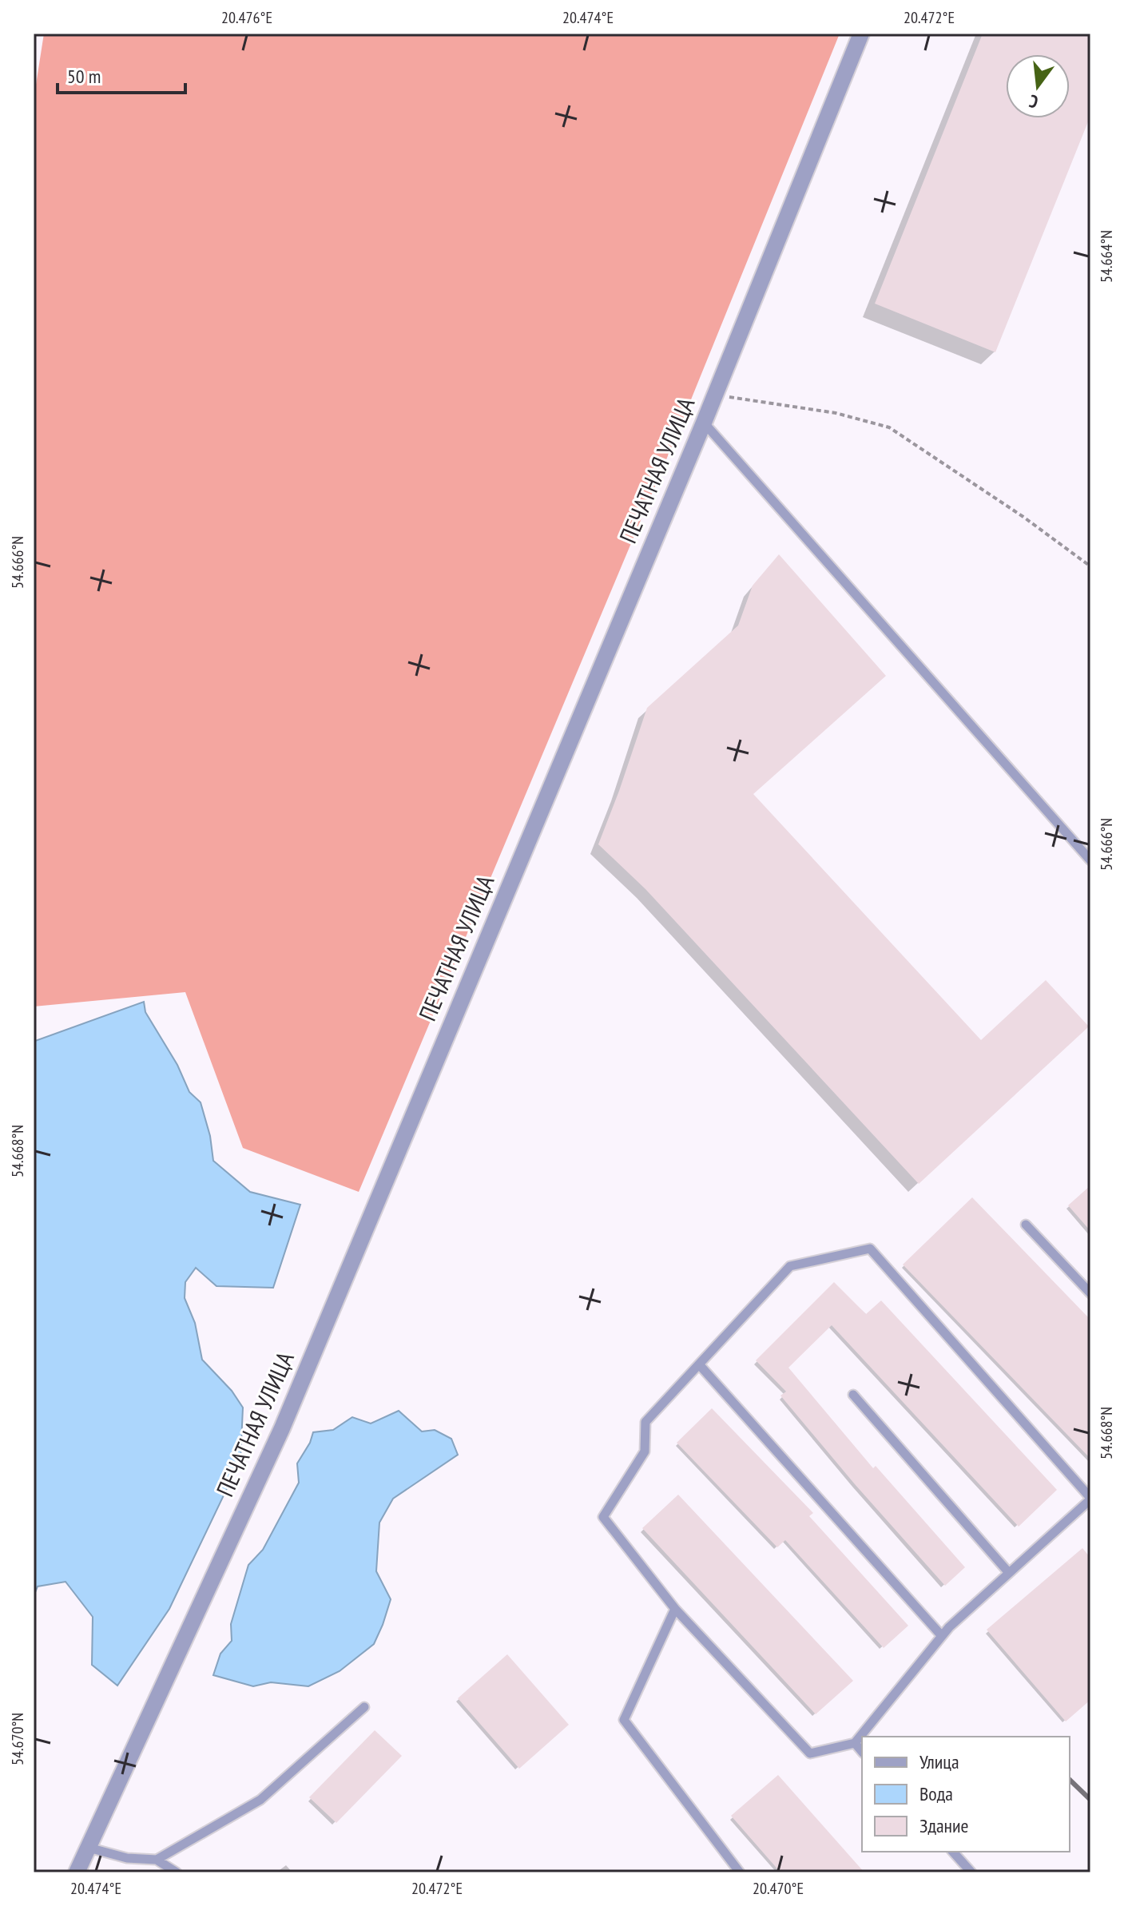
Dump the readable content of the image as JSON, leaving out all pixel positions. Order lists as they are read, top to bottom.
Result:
{
  "streets": {
    "street": ["ПЕЧАТНАЯ УЛИЦА"]
  },
  "legend": ["Улица", "Вода", "Здание"],
  "scale_bar": "50 m",
  "north": "bottom",
  "coordinates": [
    "20.476°E",
    "20.474°E",
    "20.472°E",
    "54.664°N",
    "54.666°N",
    "54.668°N",
    "54.670°N",
    "20.470°E"
  ]
}
